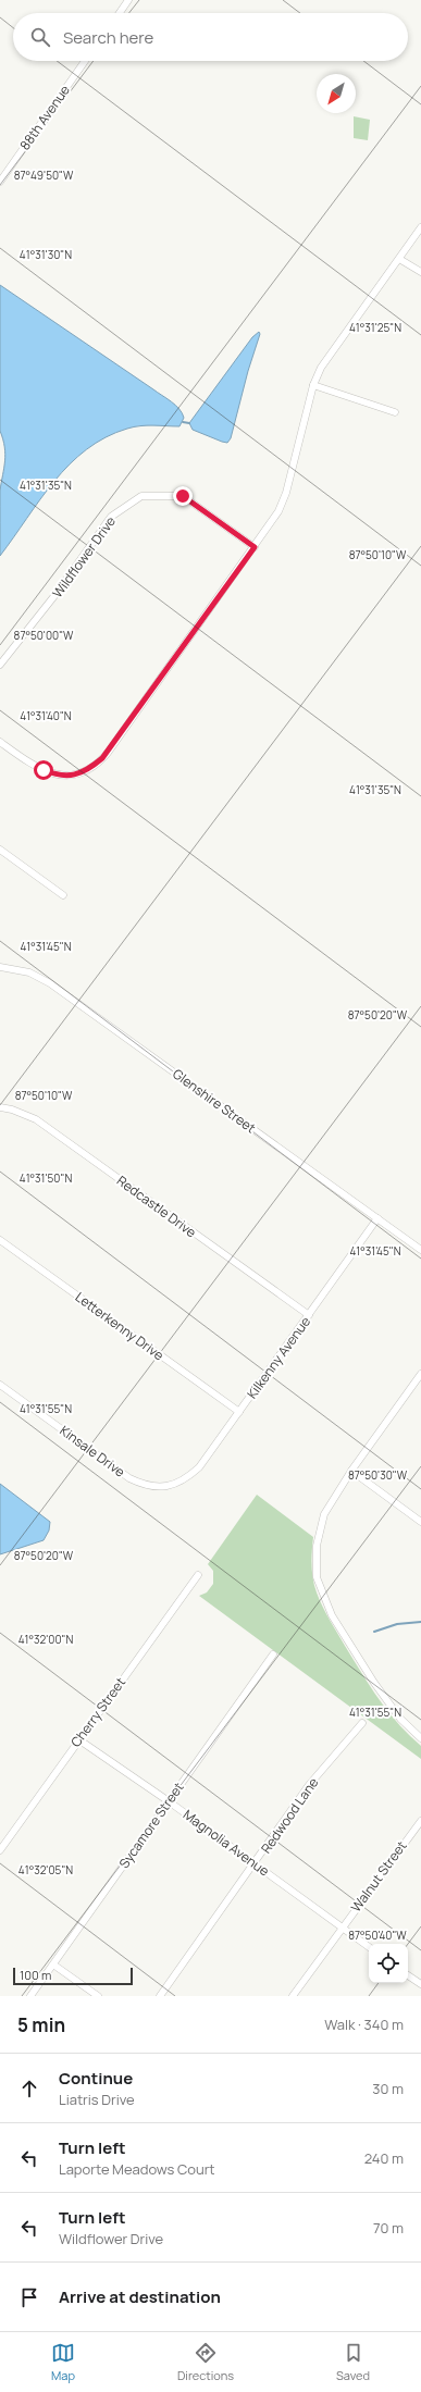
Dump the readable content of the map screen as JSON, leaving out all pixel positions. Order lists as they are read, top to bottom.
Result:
{
  "streets": {
    "street": [
      "88th Avenue",
      "Wildflower Drive",
      "Glenshire Street",
      "Redcastle Drive",
      "Letterkenny Drive",
      "Kilkenny Avenue",
      "Kinsale Drive",
      "Cherry Street",
      "Redwood Lane",
      "Sycamore Street",
      "Magnolia Avenue",
      "Walnut Street"
    ]
  },
  "crossings": [
    ["Glenshire Street", "Kilkenny Avenue"],
    ["Redcastle Drive", "Kilkenny Avenue"],
    ["Letterkenny Drive", "Kilkenny Avenue"],
    ["Kilkenny Avenue", "Kinsale Drive"],
    ["Cherry Street", "Magnolia Avenue"],
    ["Redwood Lane", "Magnolia Avenue"],
    ["Sycamore Street", "Magnolia Avenue"],
    ["Magnolia Avenue", "Walnut Street"]
  ],
  "scale_bar": "100 m",
  "north": "bottom left",
  "page": {
    "search": "Search here",
    "scale": "100 m",
    "heading": ["5 min", "Walk · 340 m"],
    "list": [
      ["Continue", "Liatris Drive", "30 m"],
      ["Turn left", "Laporte Meadows Court", "240 m"],
      ["Turn left", "Wildflower Drive", "70 m"],
      "Arrive at destination"
    ],
    "nav": ["Map", "Directions", "Saved"]
  },
  "coordinates": [
    "87°49'50\"W",
    "41°31'30\"N",
    "41°31'25\"N",
    "41°31'35\"N",
    "87°50'10\"W",
    "87°50'00\"W",
    "41°31'40\"N",
    "41°31'45\"N",
    "87°50'20\"W",
    "41°31'50\"N",
    "41°31'55\"N",
    "87°50'30\"W",
    "41°32'00\"N",
    "41°32'05\"N",
    "87°50'40\"W"
  ]
}
